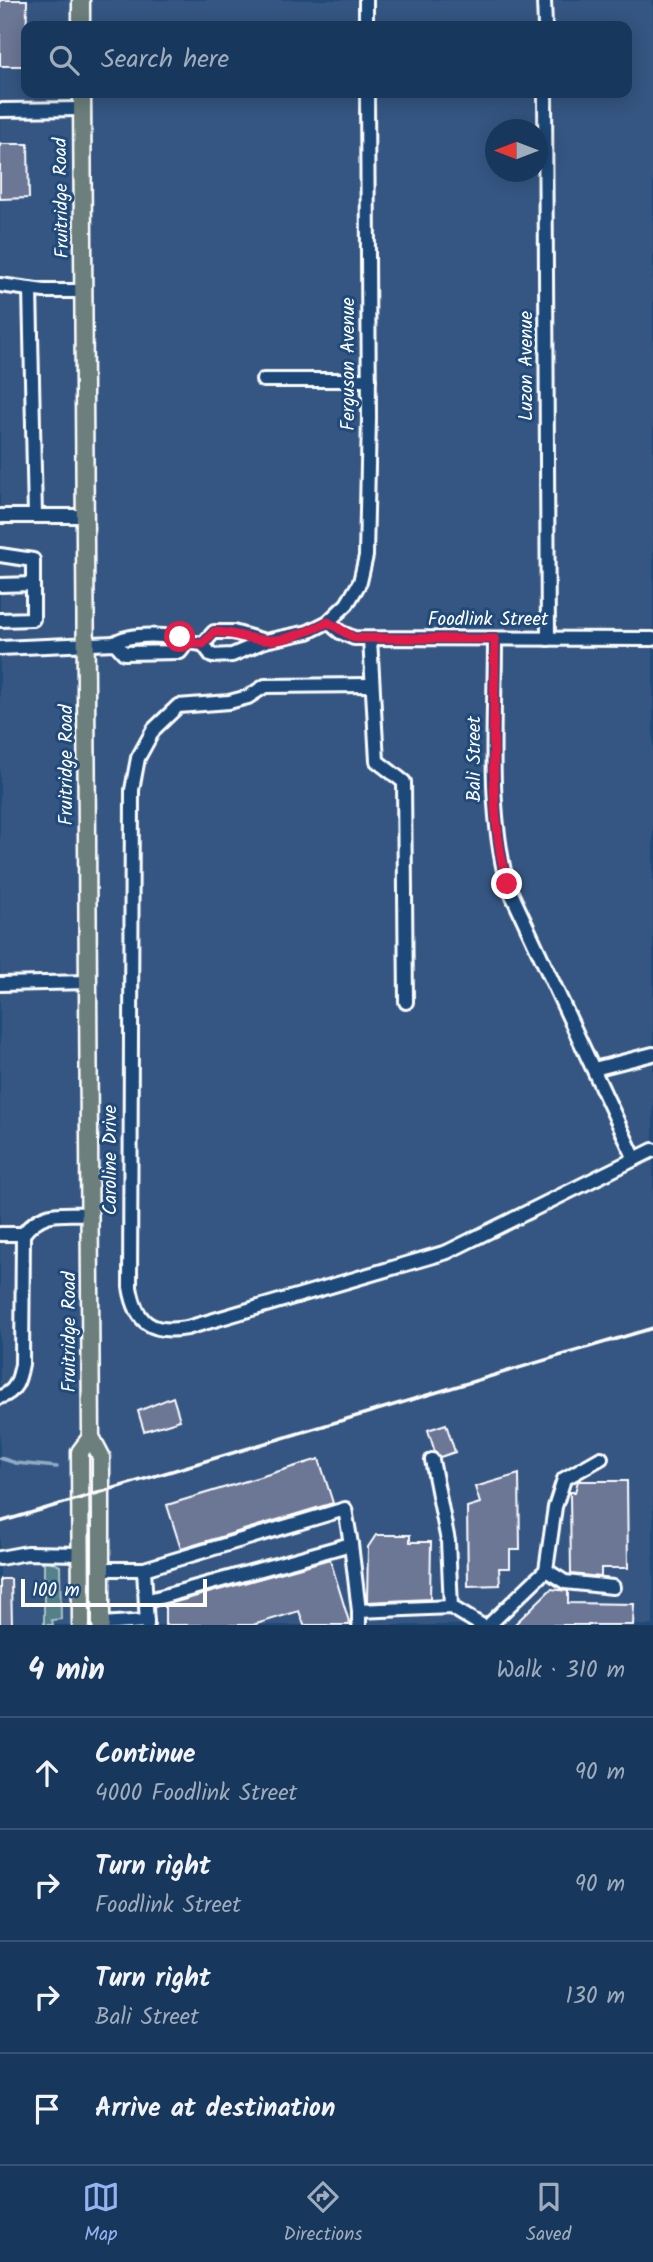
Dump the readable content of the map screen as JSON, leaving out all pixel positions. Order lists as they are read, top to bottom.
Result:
{
  "streets": {
    "main road": ["Fruitridge Road"],
    "street": [
      "Ferguson Avenue",
      "Luzon Avenue",
      "Foodlink Street",
      "Bali Street",
      "Caroline Drive"
    ]
  },
  "crossings": [
    ["Ferguson Avenue", "Foodlink Street"],
    ["Luzon Avenue", "Foodlink Street"],
    ["Foodlink Street", "Bali Street"],
    ["Bali Street", "Caroline Drive"]
  ],
  "scale_bar": "100 m",
  "north": "left",
  "page": {
    "search": "Search here",
    "scale": "100 m",
    "heading": ["4 min", "Walk · 310 m"],
    "list": [
      ["Continue", "4000 Foodlink Street", "90 m"],
      ["Turn right", "Foodlink Street", "90 m"],
      ["Turn right", "Bali Street", "130 m"],
      "Arrive at destination"
    ],
    "nav": ["Map", "Directions", "Saved"]
  }
}
